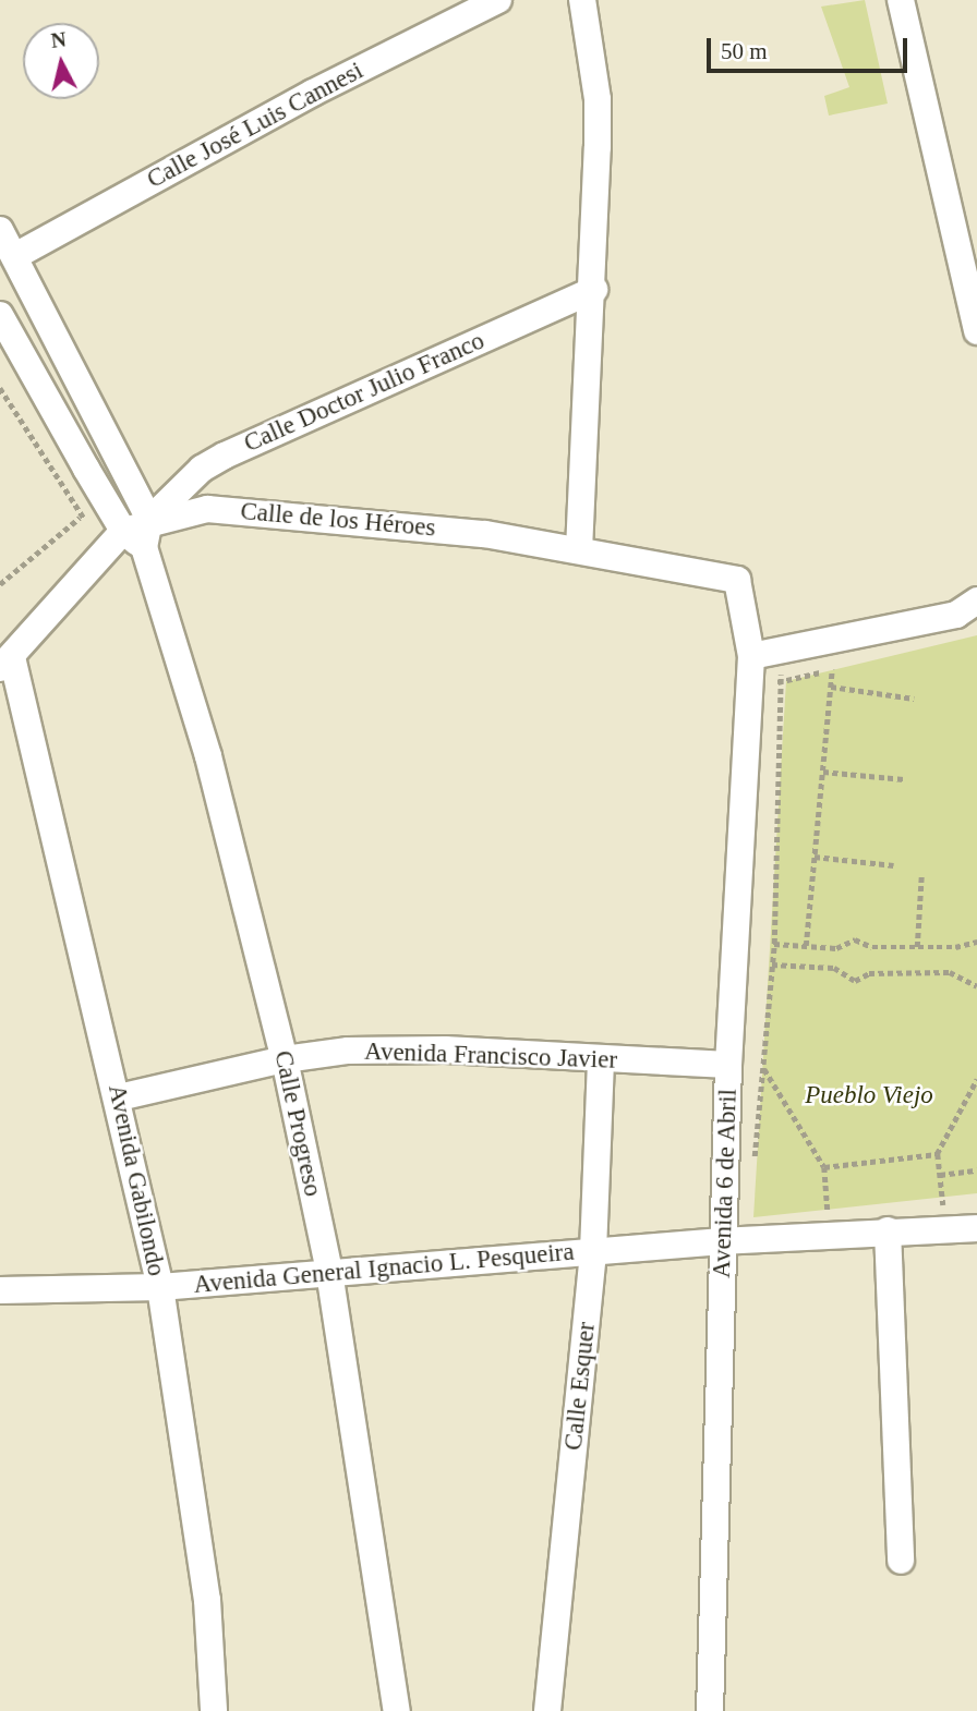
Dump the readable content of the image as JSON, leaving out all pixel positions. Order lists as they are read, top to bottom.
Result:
{
  "streets": {
    "street": [
      "Calle José Luis Cannesi",
      "Calle Doctor Julio Franco",
      "Calle de los Héroes",
      "Avenida Francisco Javier",
      "Calle Progreso",
      "Avenida Gabilondo",
      "Avenida 6 de Abril",
      "Avenida General Ignacio L. Pesqueira",
      "Calle Esquer"
    ]
  },
  "crossings": [
    ["Calle Doctor Julio Franco", "Calle de los Héroes"],
    ["Calle Doctor Julio Franco", "Calle Progreso"],
    ["Calle de los Héroes", "Calle Progreso"],
    ["Calle de los Héroes", "Avenida 6 de Abril"],
    ["Avenida Francisco Javier", "Calle Progreso"],
    ["Avenida Francisco Javier", "Avenida Gabilondo"],
    ["Avenida Francisco Javier", "Avenida 6 de Abril"],
    ["Avenida Francisco Javier", "Calle Esquer"],
    ["Calle Progreso", "Avenida General Ignacio L. Pesqueira"],
    ["Avenida Gabilondo", "Avenida General Ignacio L. Pesqueira"],
    ["Avenida 6 de Abril", "Avenida General Ignacio L. Pesqueira"],
    ["Avenida General Ignacio L. Pesqueira", "Calle Esquer"]
  ],
  "parks": ["Pueblo Viejo"],
  "scale_bar": "50 m",
  "north": "top"
}
